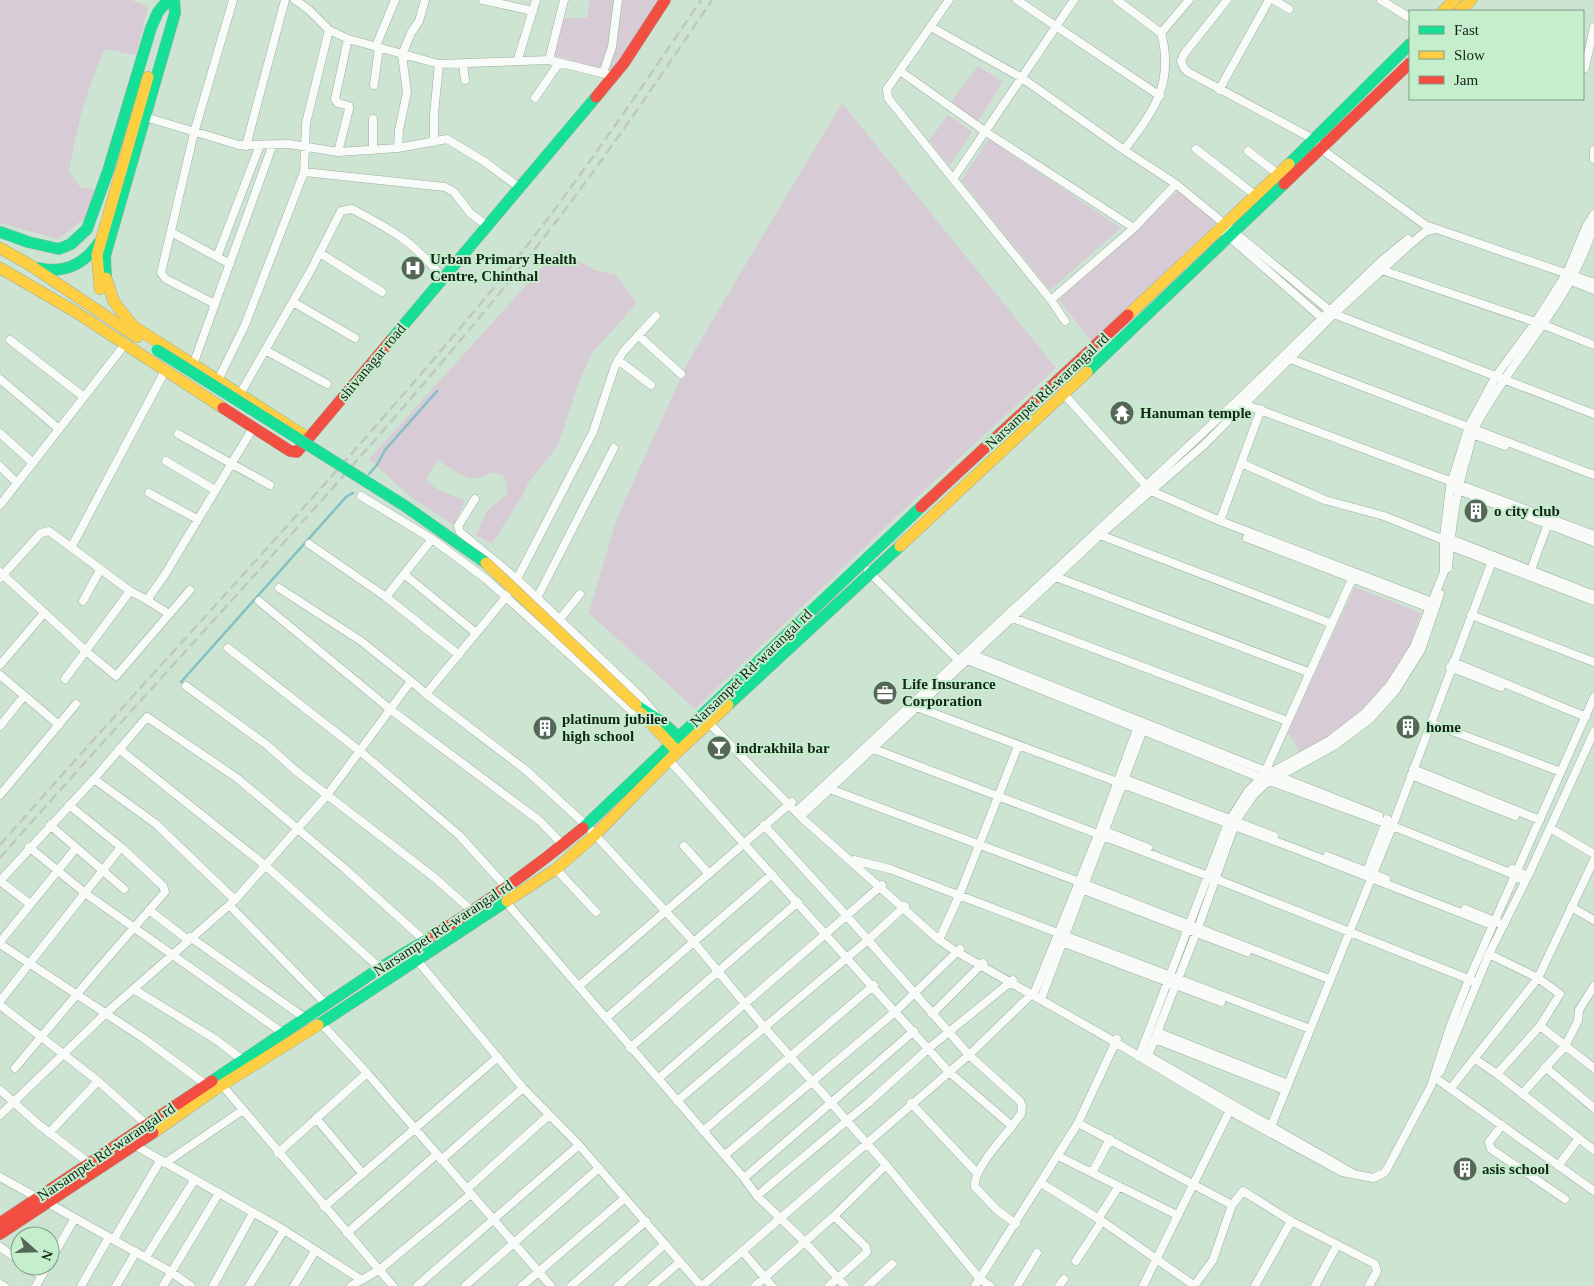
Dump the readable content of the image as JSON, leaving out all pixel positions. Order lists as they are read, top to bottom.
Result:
{
  "streets": {
    "main road": ["shivanagar road", "Narsampet Rd-warangal rd"]
  },
  "places": {
    "hospital": ["Urban Primary Health Centre, Chinthal"],
    "temple": ["Hanuman temple"],
    "building": [
      "o city club",
      "home",
      "platinum jubilee high school",
      "asis school"
    ],
    "office": ["Life Insurance Corporation"],
    "bar": ["indrakhila bar"]
  },
  "legend": ["Fast", "Slow", "Jam"],
  "north": "right"
}
